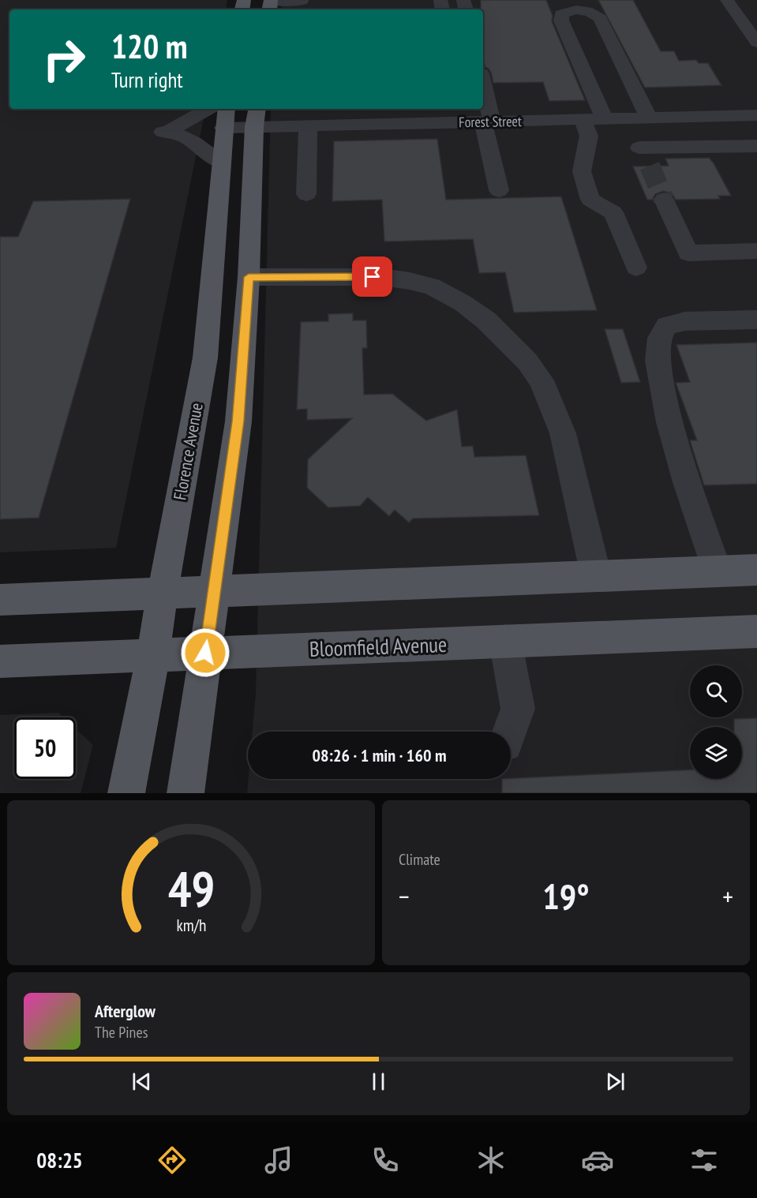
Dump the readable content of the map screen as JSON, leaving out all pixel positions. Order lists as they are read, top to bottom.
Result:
{
  "streets": {
    "main road": ["Florence Avenue", "Bloomfield Avenue"],
    "street": ["Forest Street"]
  },
  "crossings": [
    ["Forest Street", "Florence Avenue"],
    ["Florence Avenue", "Bloomfield Avenue"]
  ],
  "page": {
    "turn": ["120 m", "Turn right"],
    "limit": "50",
    "trip": "08:26 · 1 min · 160 m",
    "tile": "Climate",
    "heat": ["−", "19°", "+"],
    "song": ["Afterglow", "The Pines"],
    "tabs": "08:25",
    "gauge": ["49", "km/h"]
  }
}
